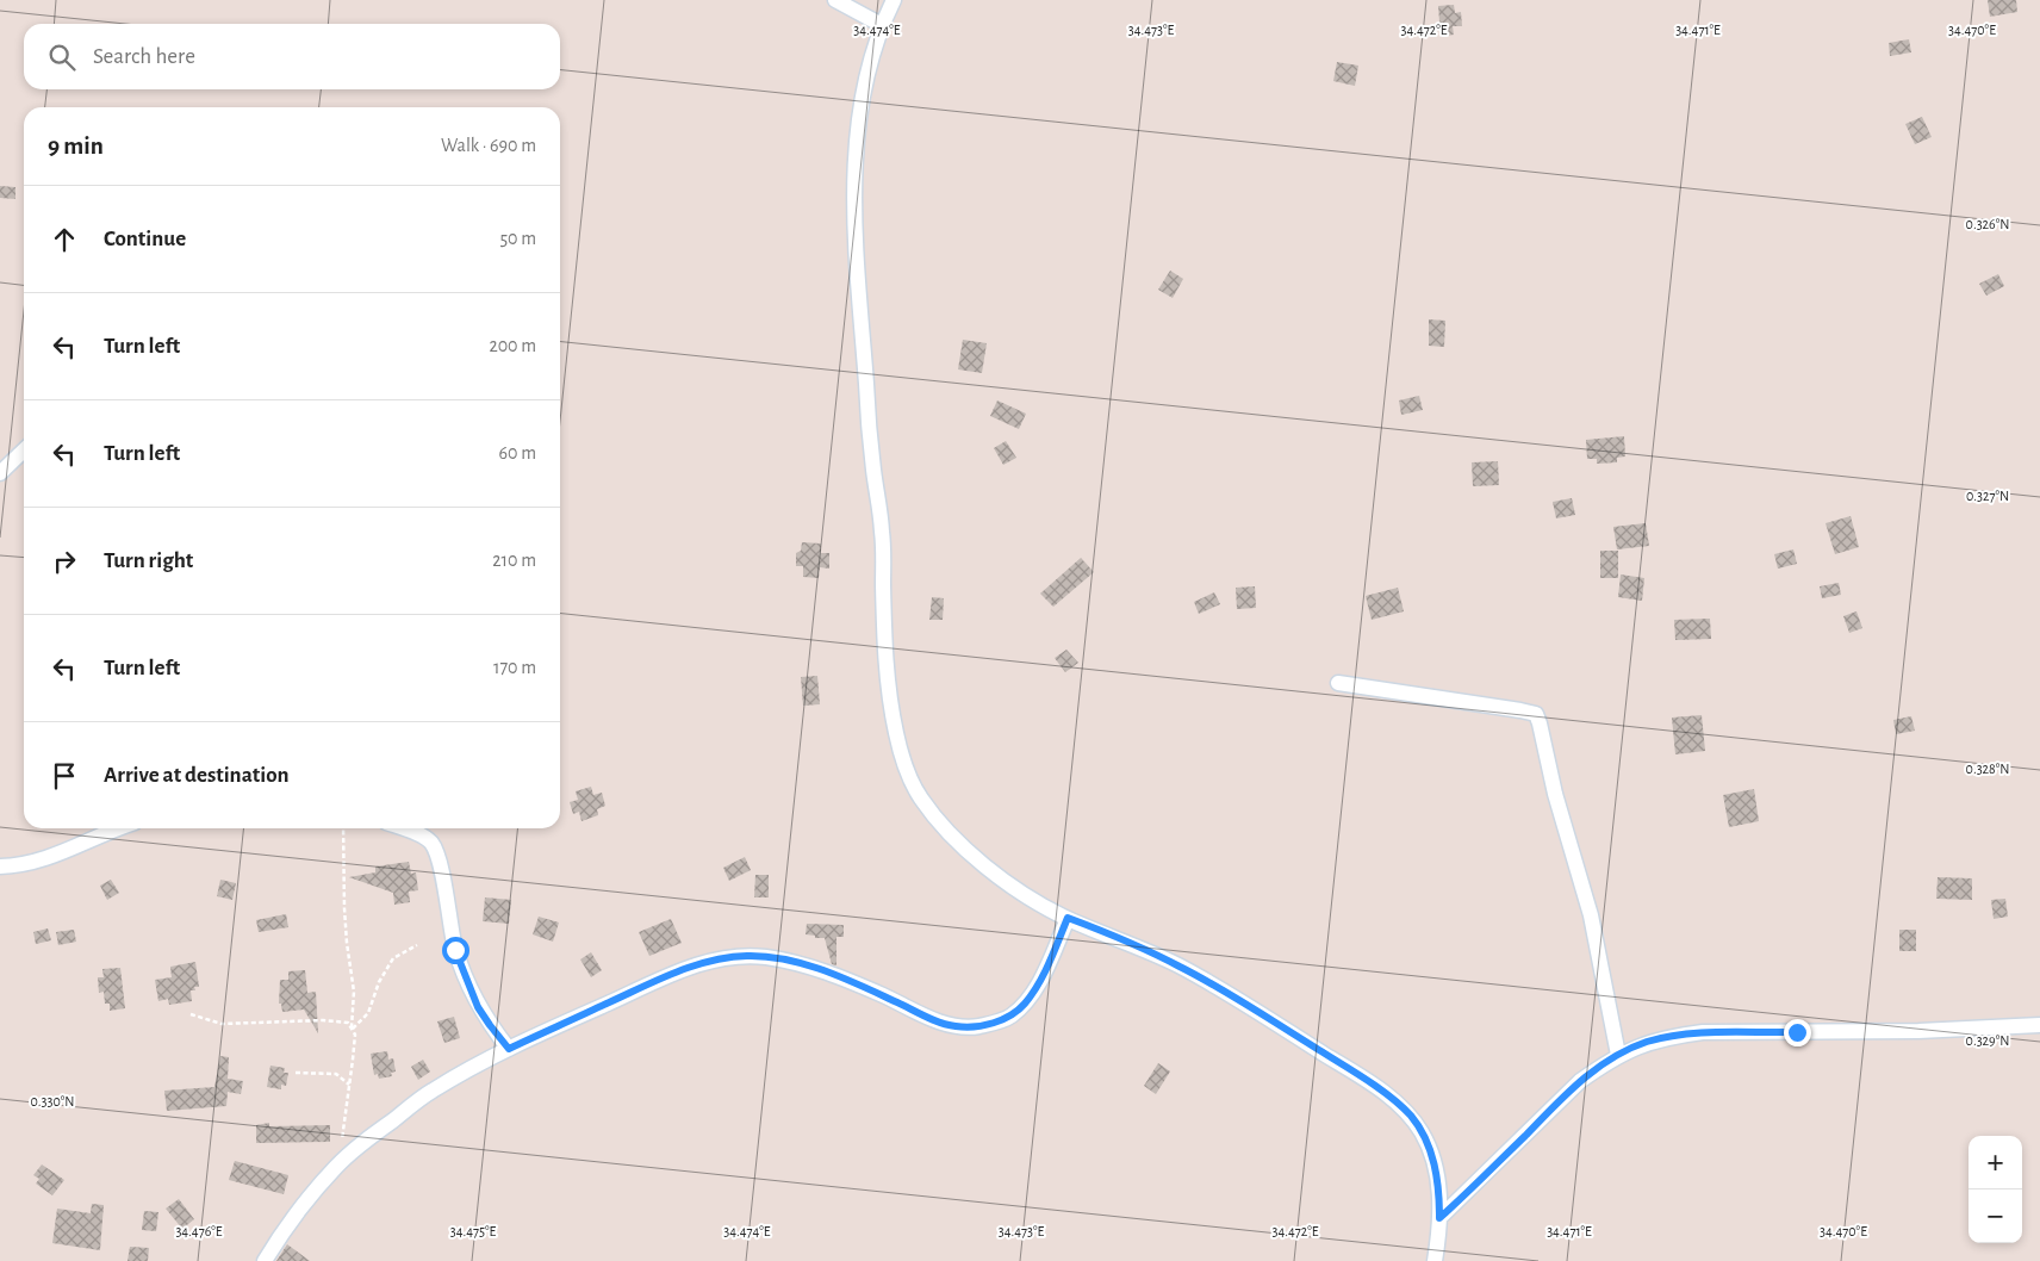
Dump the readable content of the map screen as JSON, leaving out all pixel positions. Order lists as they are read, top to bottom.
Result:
{
  "page": {
    "search": "Search here",
    "heading": ["9 min", "Walk · 690 m"],
    "list": [
      ["Continue", "50 m"],
      ["Turn left", "200 m"],
      ["Turn left", "60 m"],
      ["Turn right", "210 m"],
      ["Turn left", "170 m"],
      "Arrive at destination"
    ],
    "map_buttons": ["+", "−"]
  },
  "coordinates": [
    "34.474°E",
    "34.473°E",
    "34.472°E",
    "34.471°E",
    "34.470°E",
    "0.326°N",
    "0.327°N",
    "0.328°N",
    "0.329°N",
    "0.330°N",
    "34.476°E",
    "34.475°E"
  ]
}
